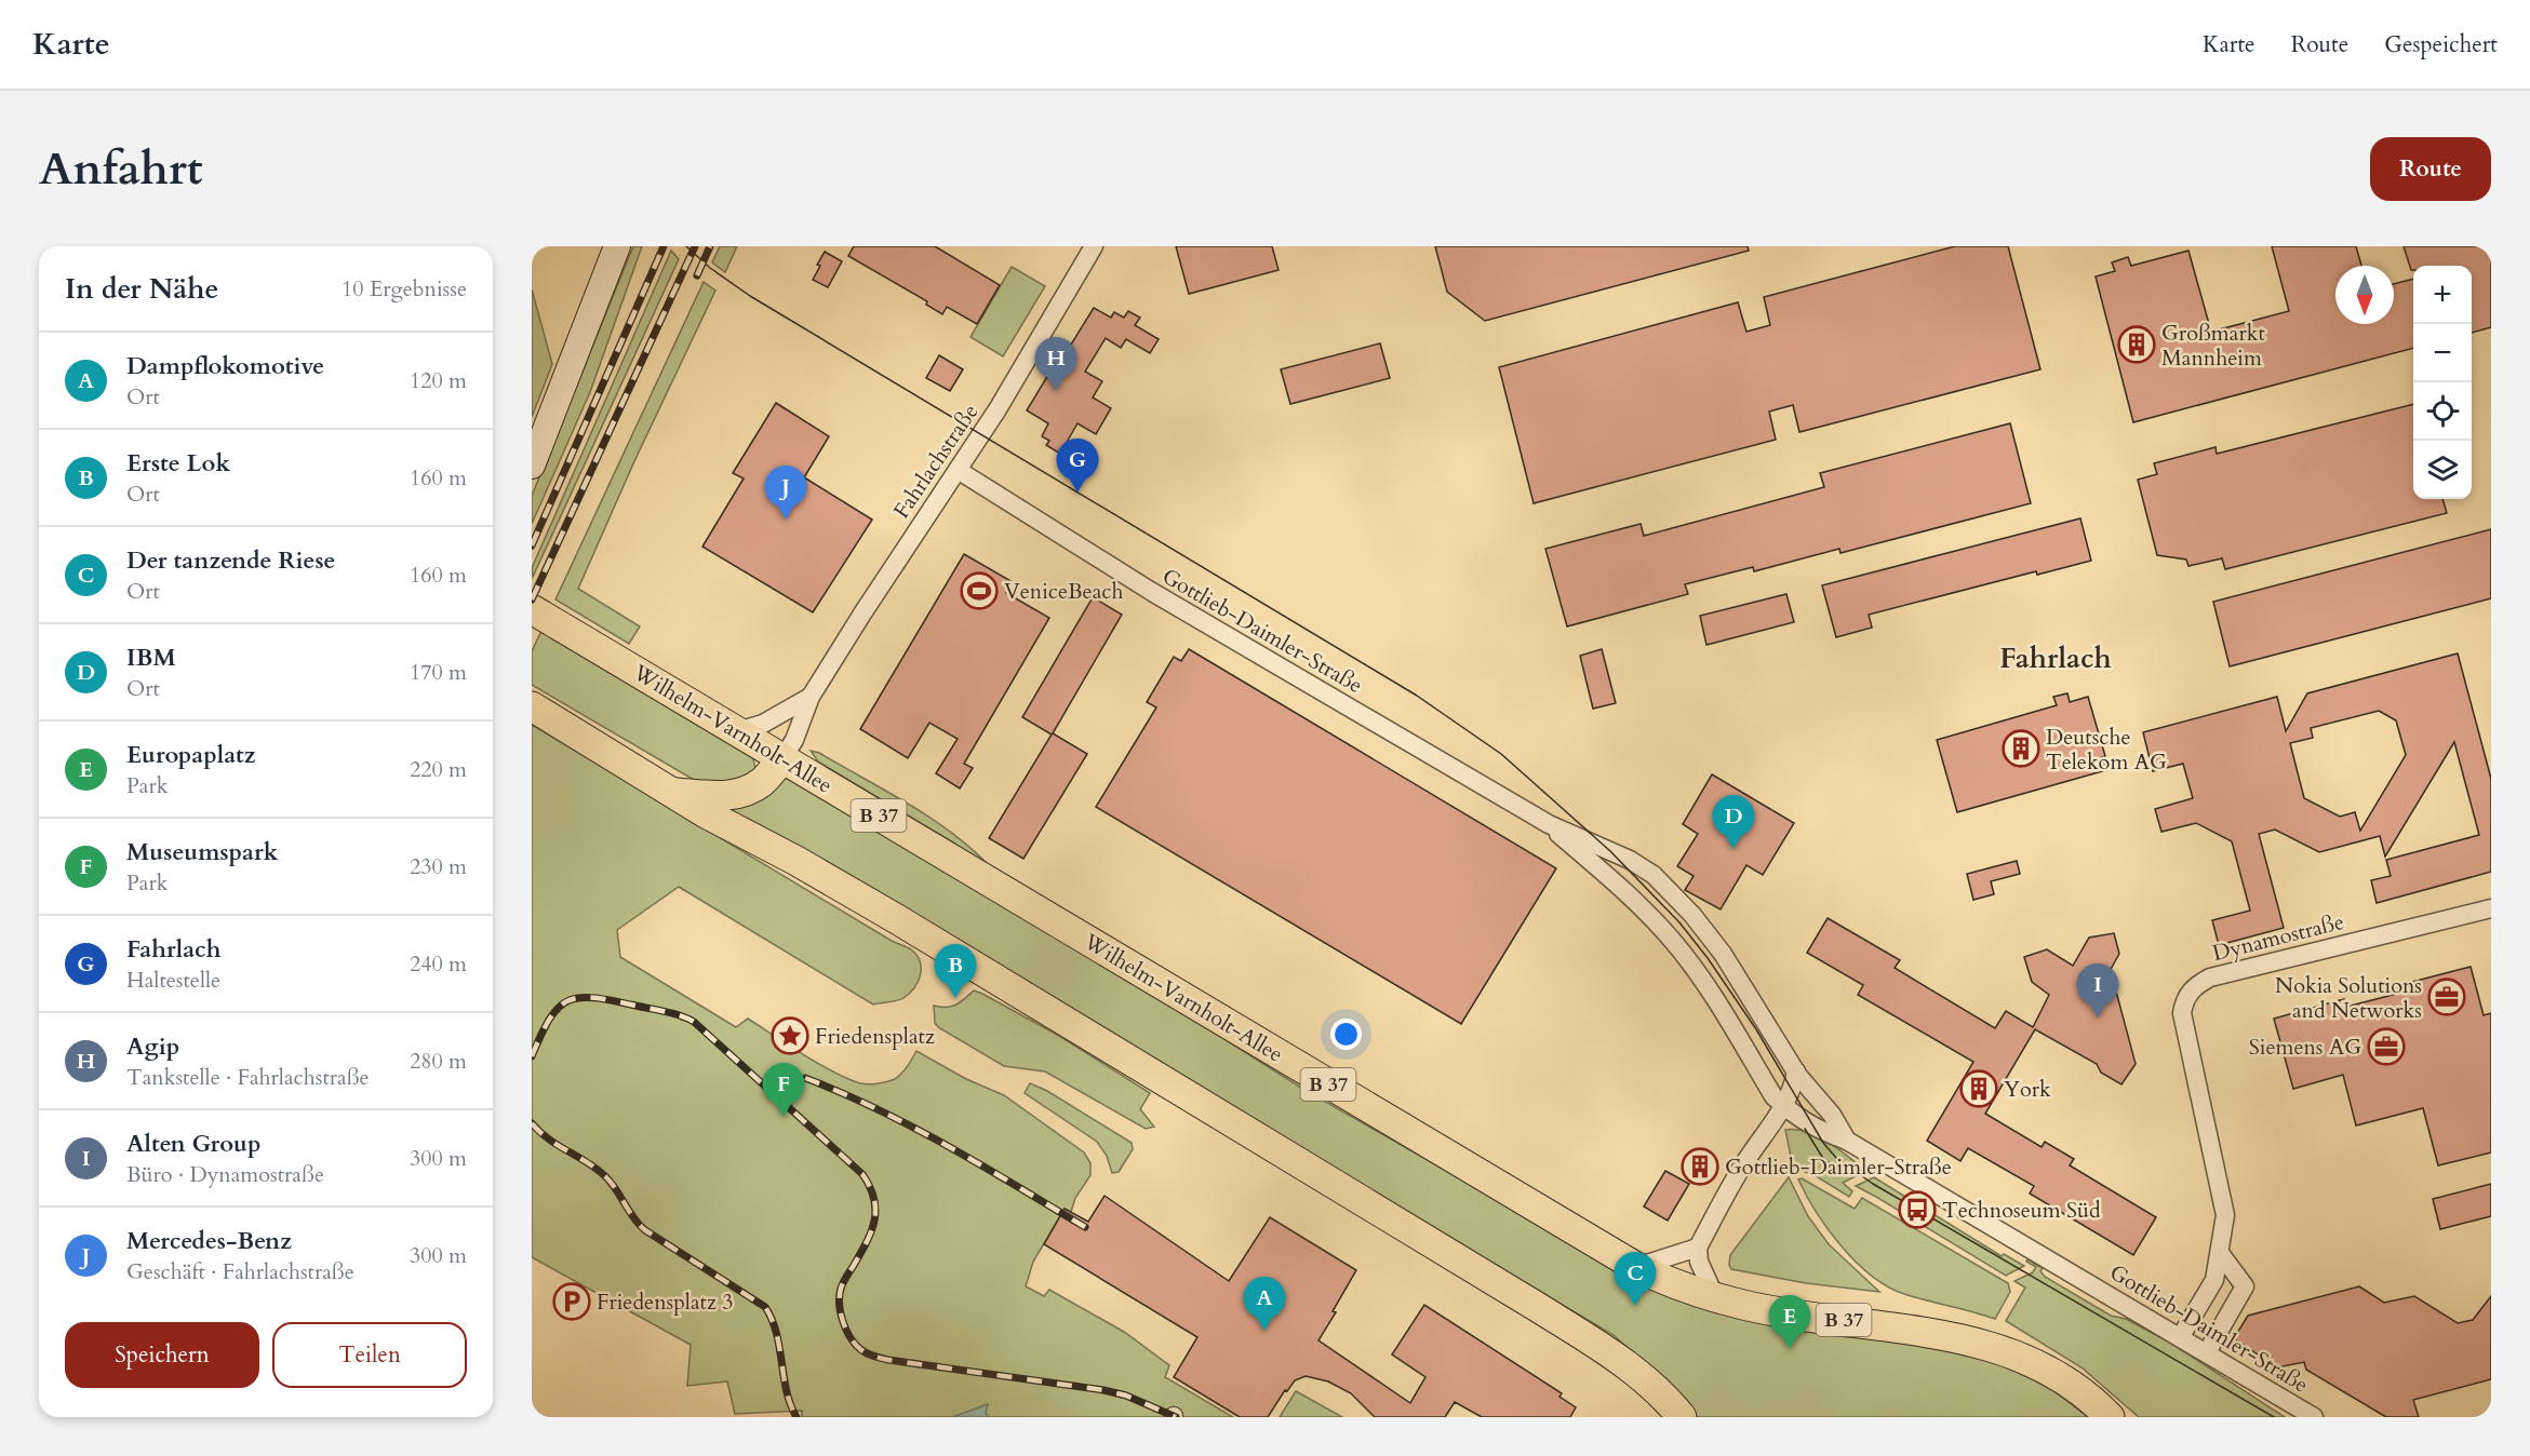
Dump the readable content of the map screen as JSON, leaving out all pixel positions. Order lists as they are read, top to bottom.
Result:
{
  "streets": {
    "main road": ["Wilhelm-Varnholt-Allee", "B 37"],
    "street": ["Fahrlachstraße", "Gottlieb-Daimler-Straße", "Dynamostraße"]
  },
  "crossings": [
    ["Fahrlachstraße", "Gottlieb-Daimler-Straße"],
    ["Fahrlachstraße", "Wilhelm-Varnholt-Allee"],
    ["Gottlieb-Daimler-Straße", "Dynamostraße"]
  ],
  "districts": ["Fahrlach"],
  "places": {
    "building": [
      "Großmarkt Mannheim",
      "Deutsche Telekom AG",
      "York",
      "Gottlieb-Daimler-Straße"
    ],
    "sports": ["VeniceBeach"],
    "office": ["Nokia Solutions and Networks", "Siemens AG"],
    "place": ["Friedensplatz"],
    "bus stop": ["Technoseum Süd"],
    "parking": ["Friedensplatz 3"]
  },
  "north": "bottom",
  "page": {
    "header": "Karte",
    "nav": ["Karte", "Route", "Gespeichert"],
    "buttons": [
      "Route",
      ["Speichern", "Teilen"]
    ],
    "title": "Anfahrt",
    "heading": ["In der Nähe", "10 Ergebnisse"],
    "map_buttons": ["+", "−"],
    "list": [
      {
        "mark": "A",
        "name": "Dampflokomotive",
        "note": "Ort",
        "value": "120 m"
      },
      {
        "mark": "B",
        "name": "Erste Lok",
        "note": "Ort",
        "value": "160 m"
      },
      {
        "mark": "C",
        "name": "Der tanzende Riese",
        "note": "Ort",
        "value": "160 m"
      },
      {
        "mark": "D",
        "name": "IBM",
        "note": "Ort",
        "value": "170 m"
      },
      {
        "mark": "E",
        "name": "Europaplatz",
        "note": "Park",
        "value": "220 m"
      },
      {
        "mark": "F",
        "name": "Museumspark",
        "note": "Park",
        "value": "230 m"
      },
      {
        "mark": "G",
        "name": "Fahrlach",
        "note": "Haltestelle",
        "value": "240 m"
      },
      {
        "mark": "H",
        "name": "Agip",
        "note": "Tankstelle · Fahrlachstraße",
        "value": "280 m"
      },
      {
        "mark": "I",
        "name": "Alten Group",
        "note": "Büro · Dynamostraße",
        "value": "300 m"
      },
      {
        "mark": "J",
        "name": "Mercedes-Benz",
        "note": "Geschäft · Fahrlachstraße",
        "value": "300 m"
      }
    ],
    "pins": [
      "H",
      "G",
      "J",
      "D",
      "B",
      "I",
      "F",
      "C",
      "A",
      "E"
    ]
  }
}
